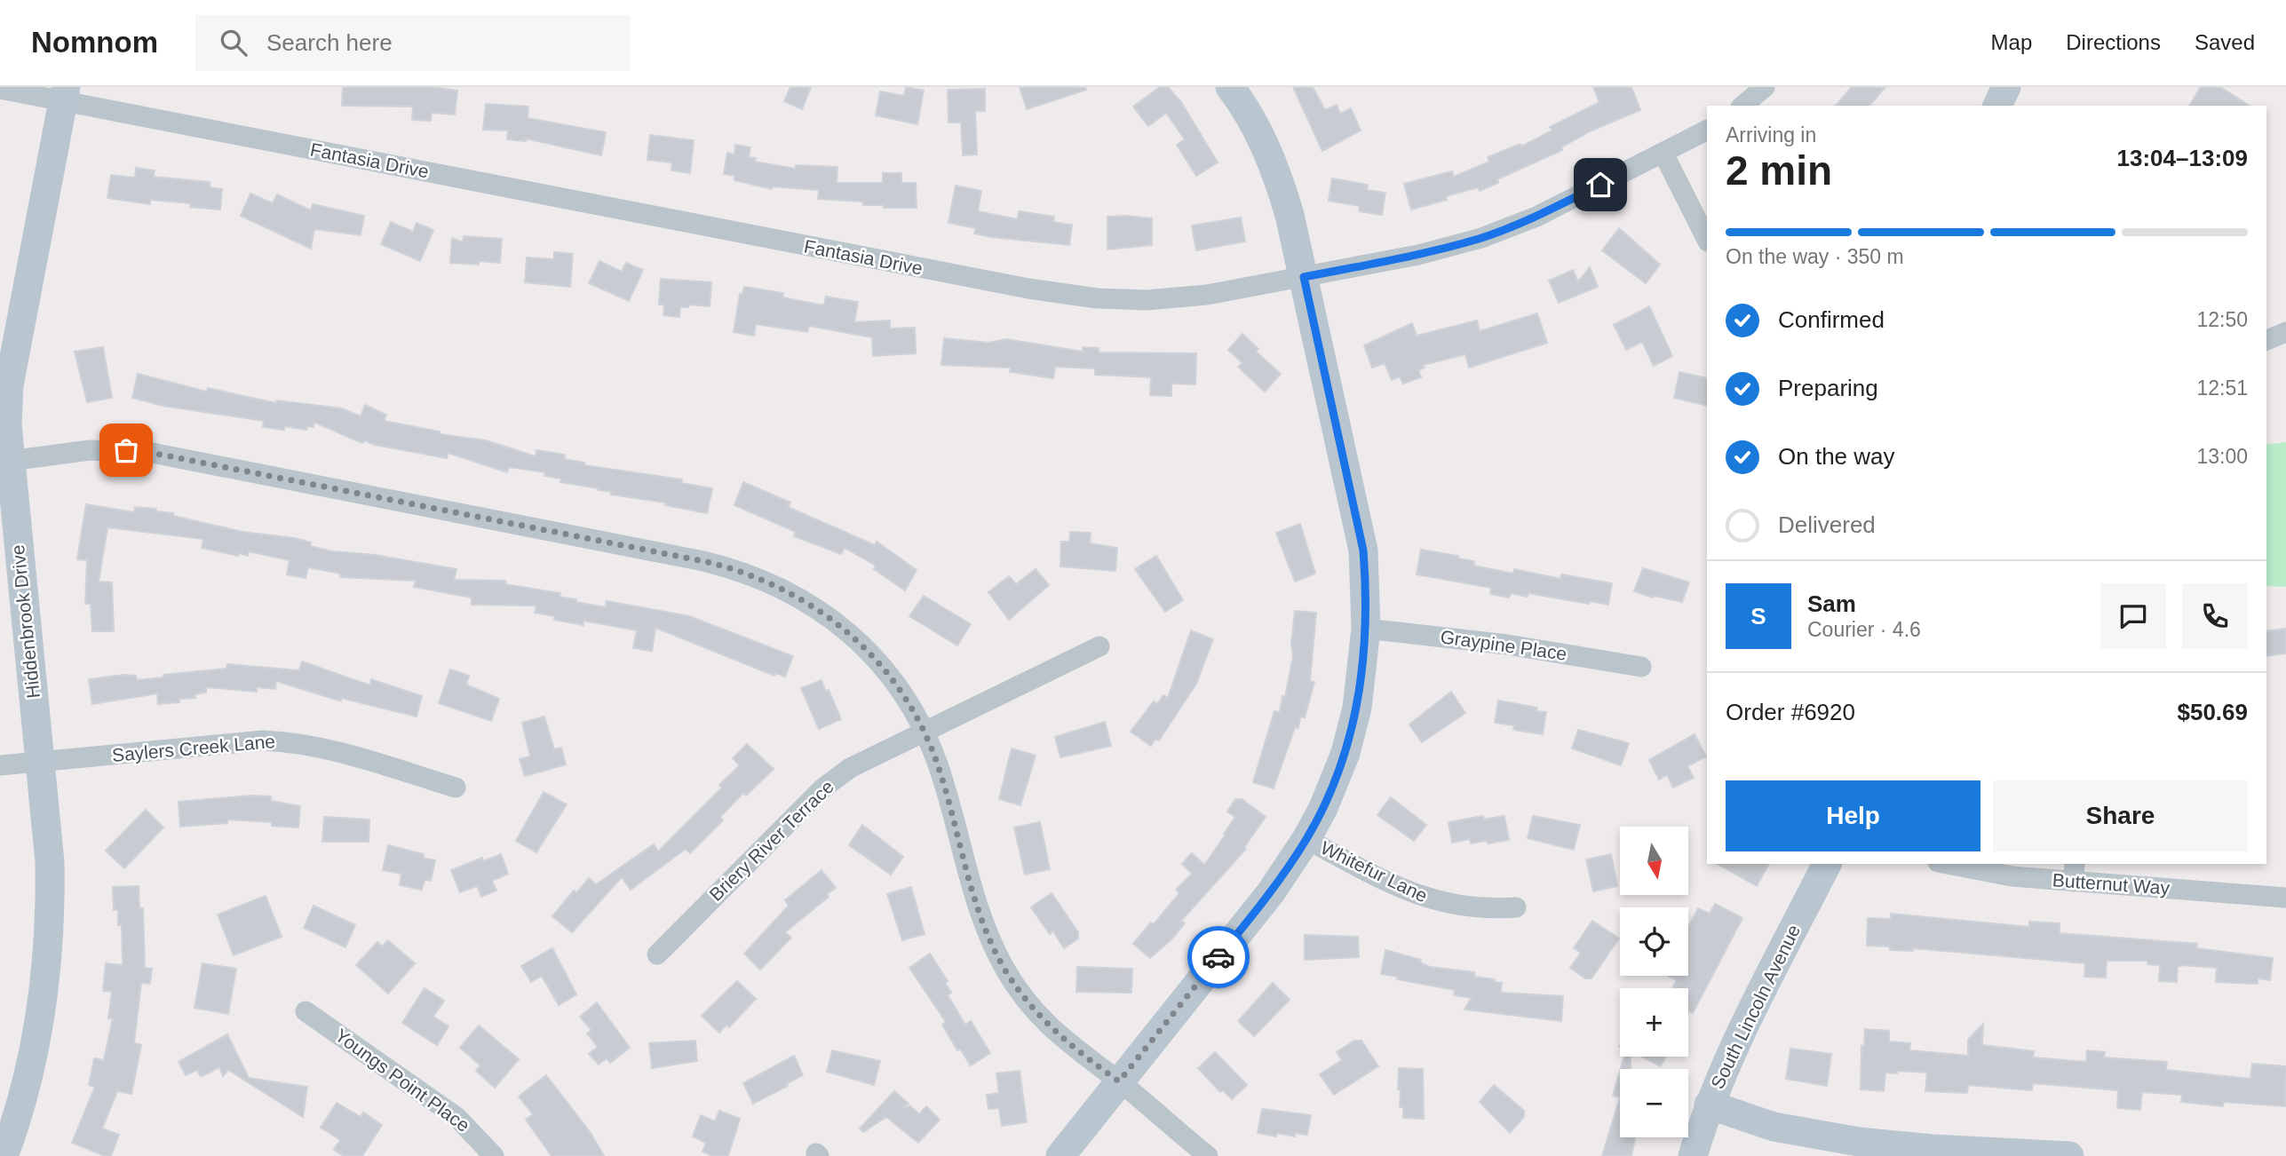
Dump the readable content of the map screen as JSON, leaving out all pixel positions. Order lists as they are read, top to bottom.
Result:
{
  "streets": {
    "street": [
      "Fantasia Drive",
      "Hiddenbrook Drive",
      "Graypine Place",
      "Saylers Creek Lane",
      "Briery River Terrace",
      "Whitefur Lane",
      "Butternut Way",
      "South Lincoln Avenue",
      "Youngs Point Place"
    ]
  },
  "crossings": [
    ["Fantasia Drive", "Hiddenbrook Drive"],
    ["Hiddenbrook Drive", "Saylers Creek Lane"]
  ],
  "north": "bottom",
  "page": {
    "header": "Nomnom",
    "search": "Search here",
    "nav": ["Map", "Directions", "Saved"],
    "heading": ["2 min", "Arriving in", "13:04–13:09"],
    "panel": [
      "Sam",
      "Courier · 4.6",
      "Order #6920",
      "$50.69"
    ],
    "bar": "On the way · 350 m",
    "list": [
      ["Confirmed", "12:50"],
      ["Preparing", "12:51"],
      ["On the way", "13:00"],
      "Delivered"
    ],
    "round": "S",
    "buttons": ["Help", "Share"],
    "map_buttons": ["+", "−"]
  }
}
